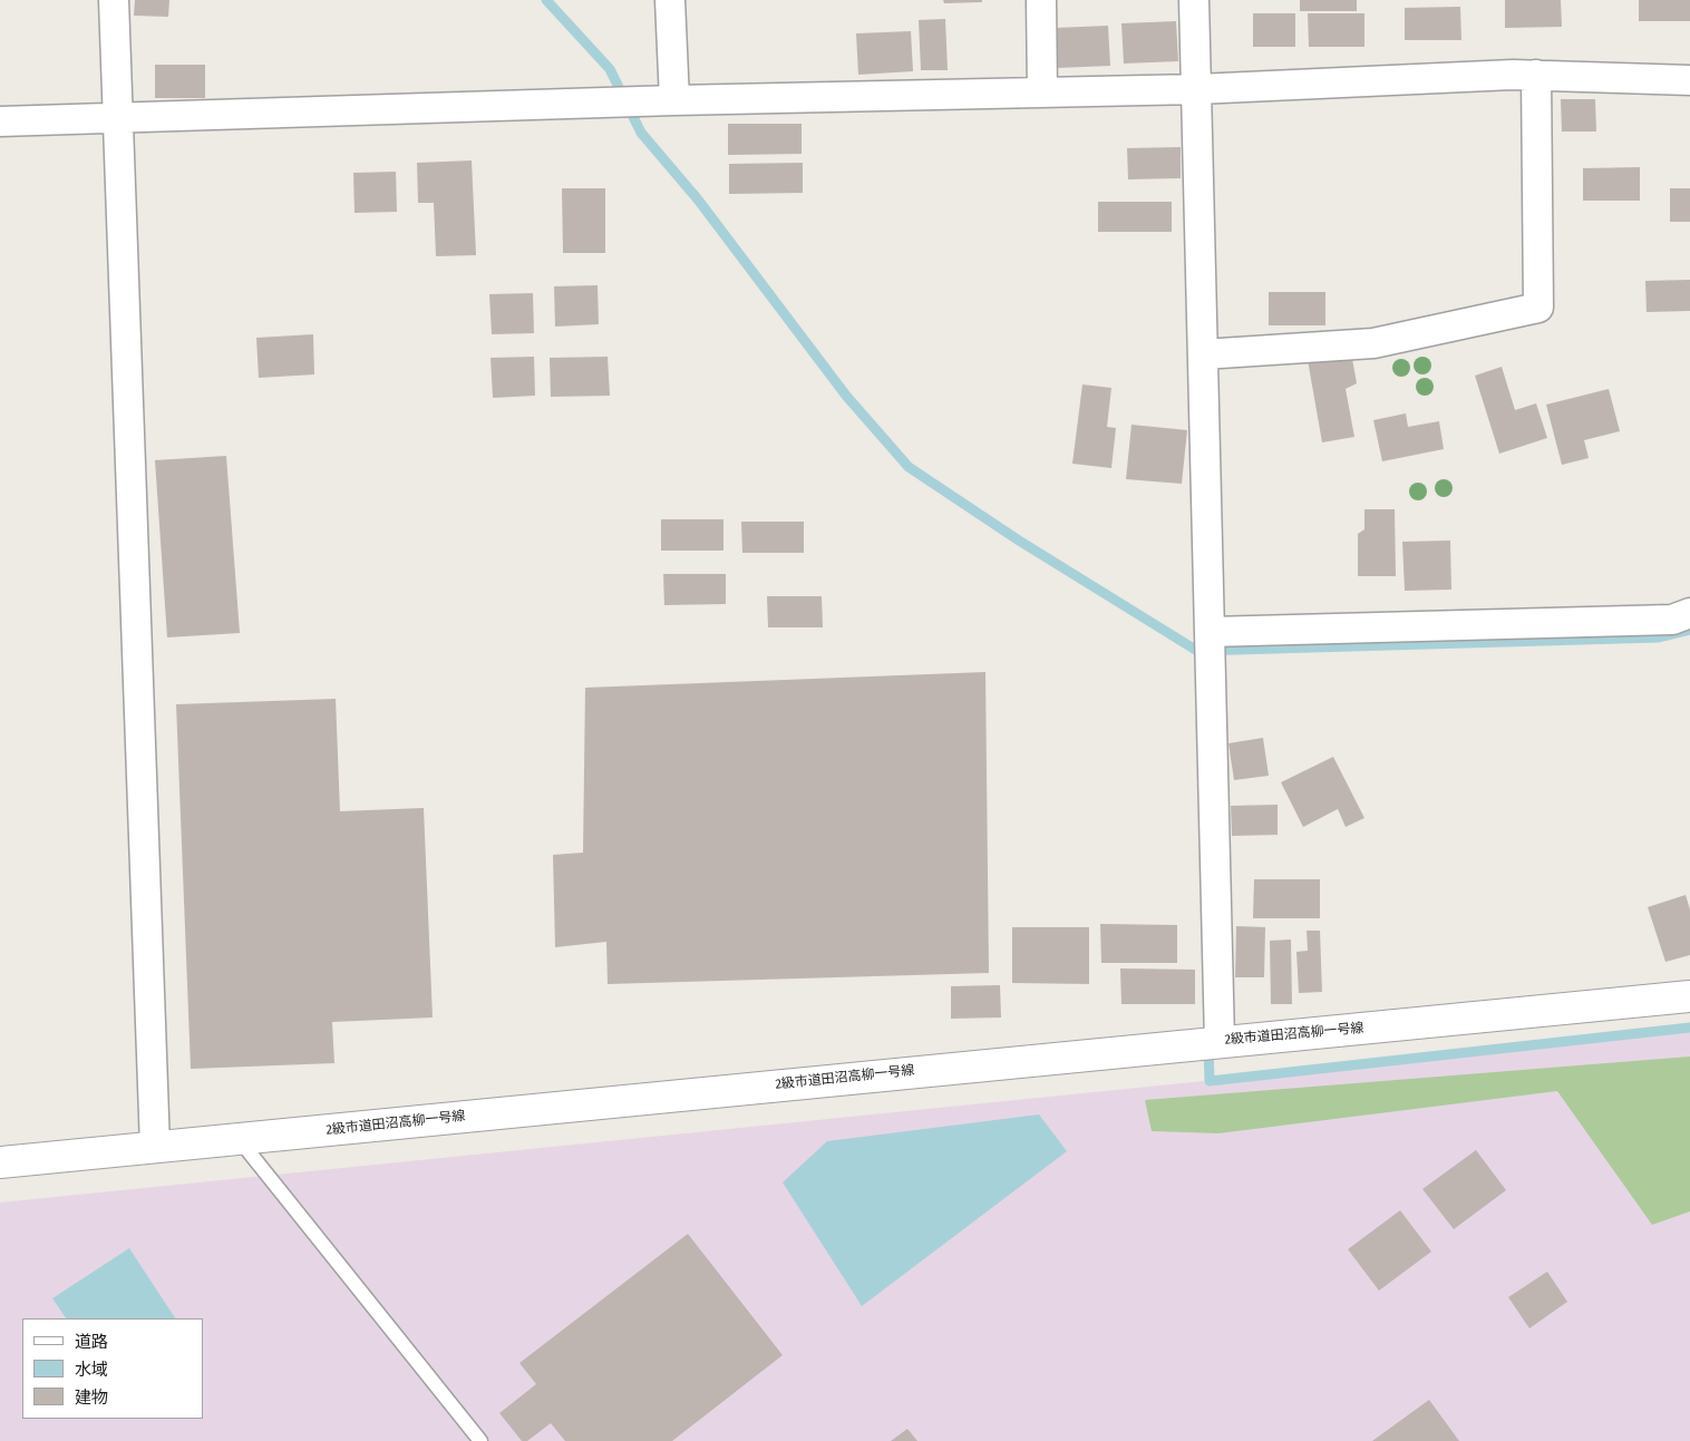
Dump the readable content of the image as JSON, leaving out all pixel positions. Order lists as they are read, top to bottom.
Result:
{
  "streets": {
    "street": ["2級市道田沼高柳一号線"]
  },
  "legend": ["道路", "水域", "建物"]
}
